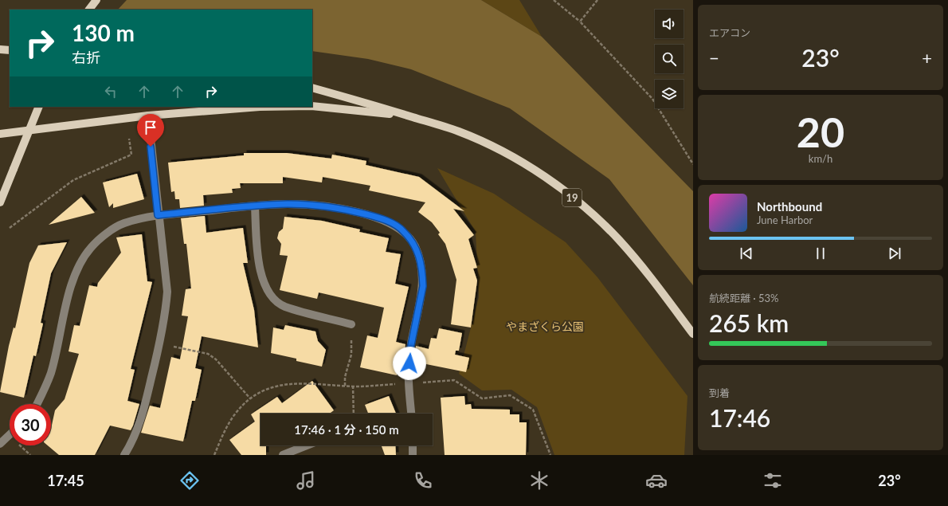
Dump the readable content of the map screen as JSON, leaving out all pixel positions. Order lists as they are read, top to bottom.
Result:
{
  "streets": {
    "main road": ["19"]
  },
  "parks": ["やまざくら公園"],
  "page": {
    "tile": [
      "エアコン",
      ["20", "km/h"],
      ["航続距離 · 53%", "265 km"],
      ["到着", "17:46"]
    ],
    "turn": ["130 m", "右折"],
    "heat": ["−", "23°", "+"],
    "song": ["Northbound", "June Harbor"],
    "limit": "30",
    "trip": "17:46 · 1 分 · 150 m",
    "tabs": ["17:45", "23°"]
  }
}
